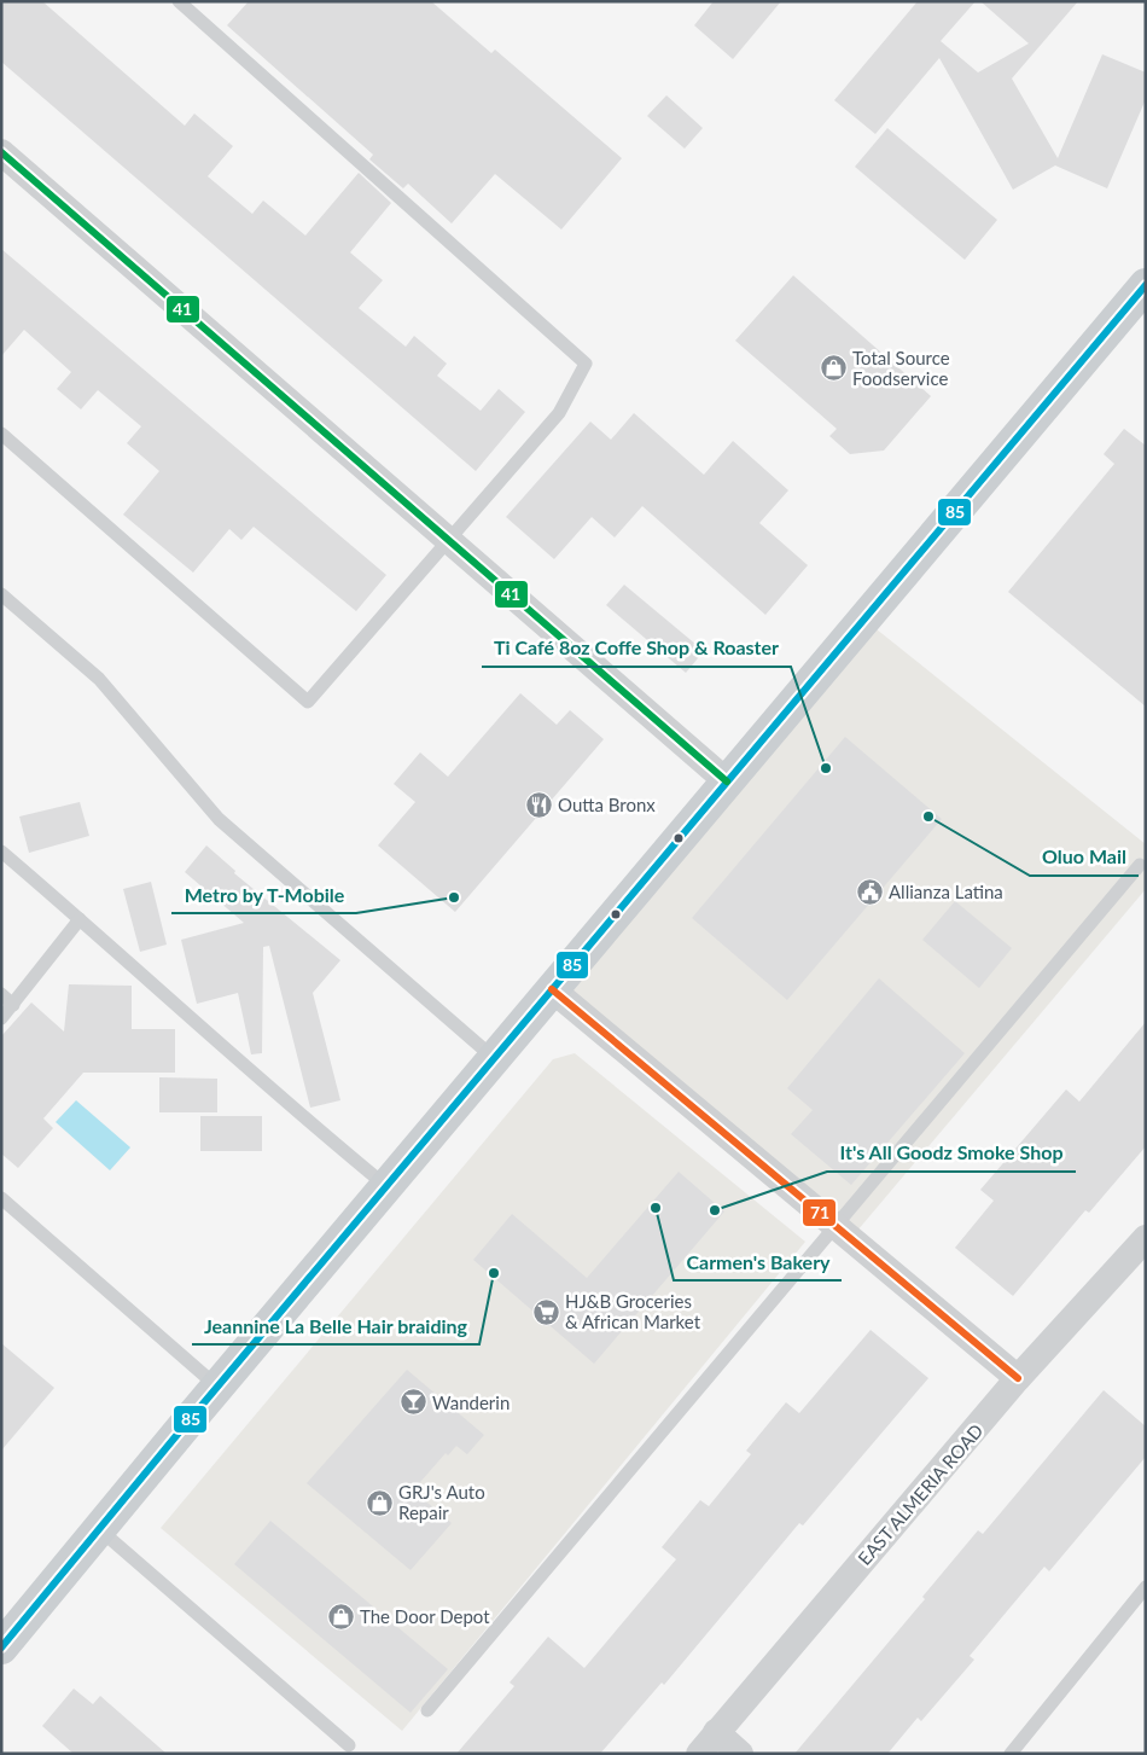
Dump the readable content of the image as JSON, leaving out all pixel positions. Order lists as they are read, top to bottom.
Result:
{
  "streets": {
    "street": ["EAST ALMERIA ROAD"]
  },
  "places": {
    "shop": ["Total Source Foodservice", "GRJ's Auto Repair", "The Door Depot"],
    "other": [
      "Ti Café 8oz Coffe Shop & Roaster",
      "Oluo Mail",
      "Metro by T-Mobile",
      "Carmen's Bakery",
      "It's All Goodz Smoke Shop",
      "Jeannine La Belle Hair braiding"
    ],
    "restaurant": ["Outta Bronx"],
    "public building": ["Allianza Latina"],
    "supermarket": ["HJ&B Groceries & African Market"],
    "bar": ["Wanderin"]
  },
  "lines": ["transit line 41", "transit line 85", "transit line 71"]
}
